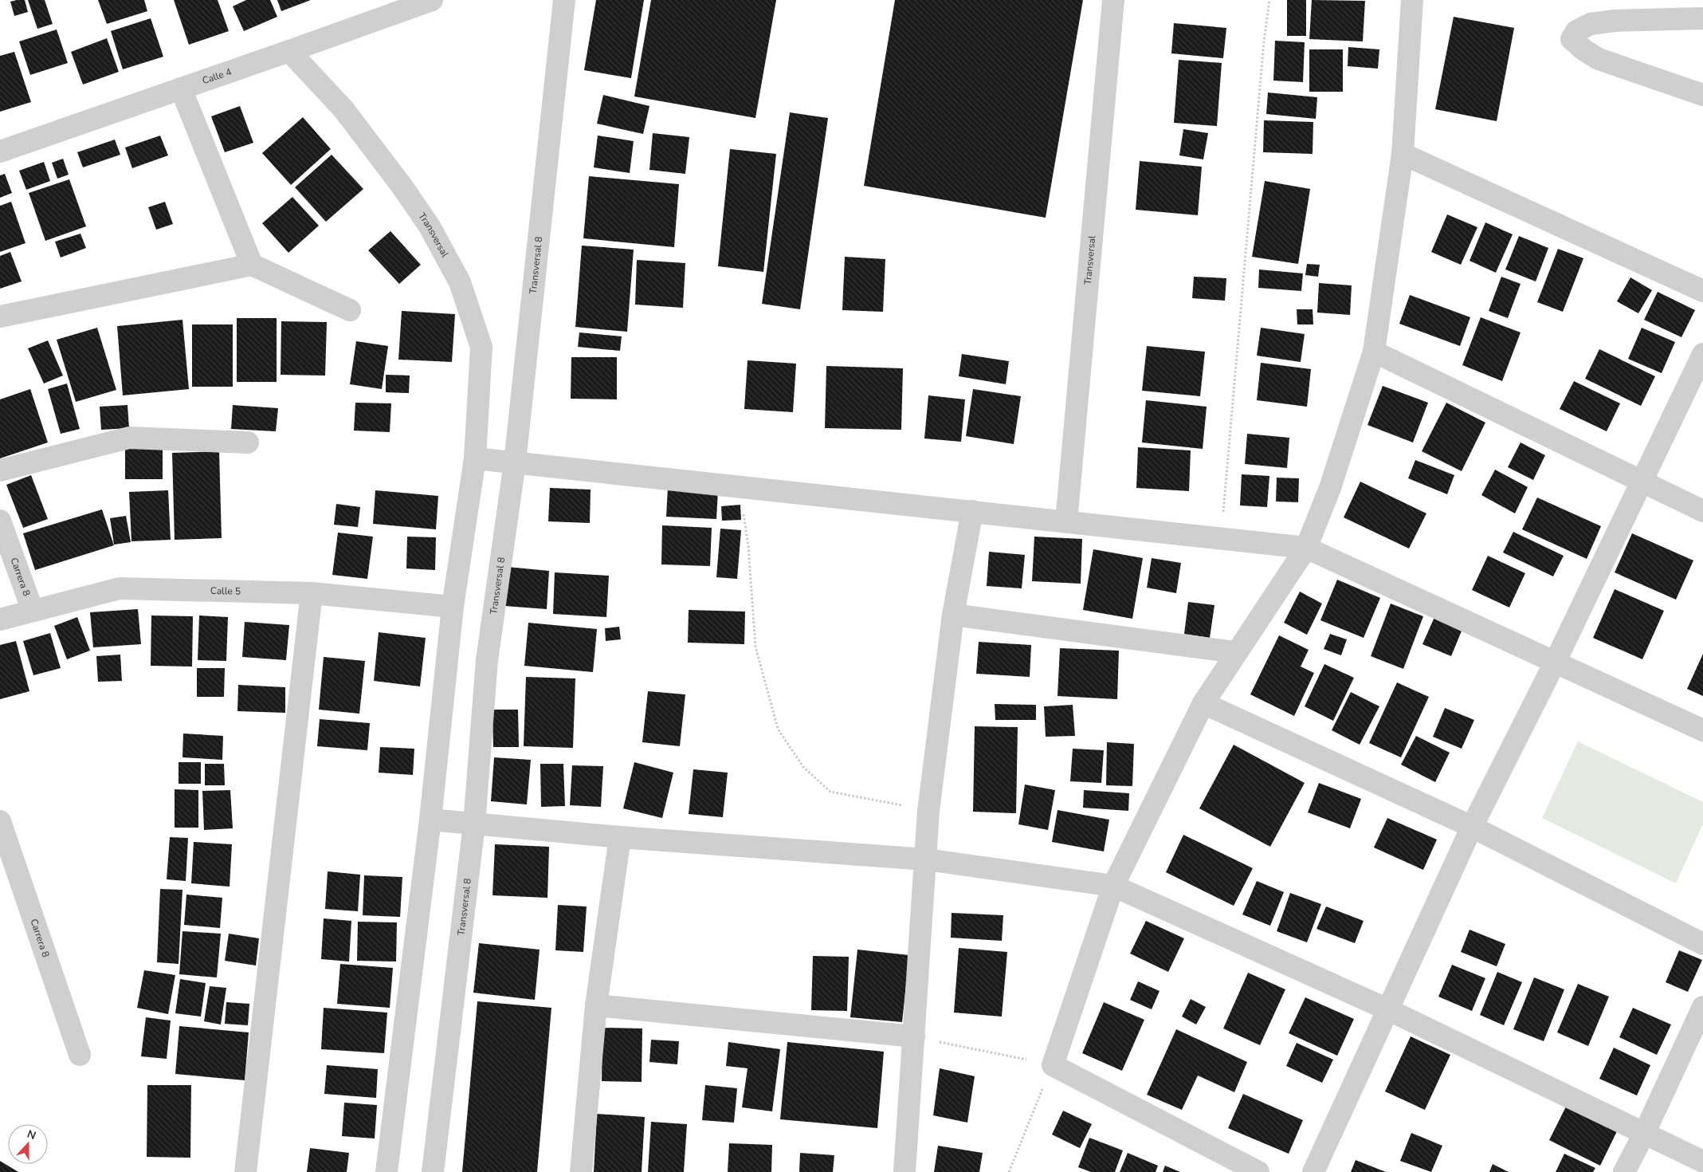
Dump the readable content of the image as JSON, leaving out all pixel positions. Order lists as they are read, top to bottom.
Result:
{
  "streets": {
    "street": [
      "Calle 4",
      "Transversal",
      "Transversal 8",
      "Carrera 8",
      "Calle 5"
    ]
  },
  "crossings": [
    ["Calle 4", "Transversal"],
    ["Carrera 8", "Calle 5"]
  ],
  "north": "top"
}
